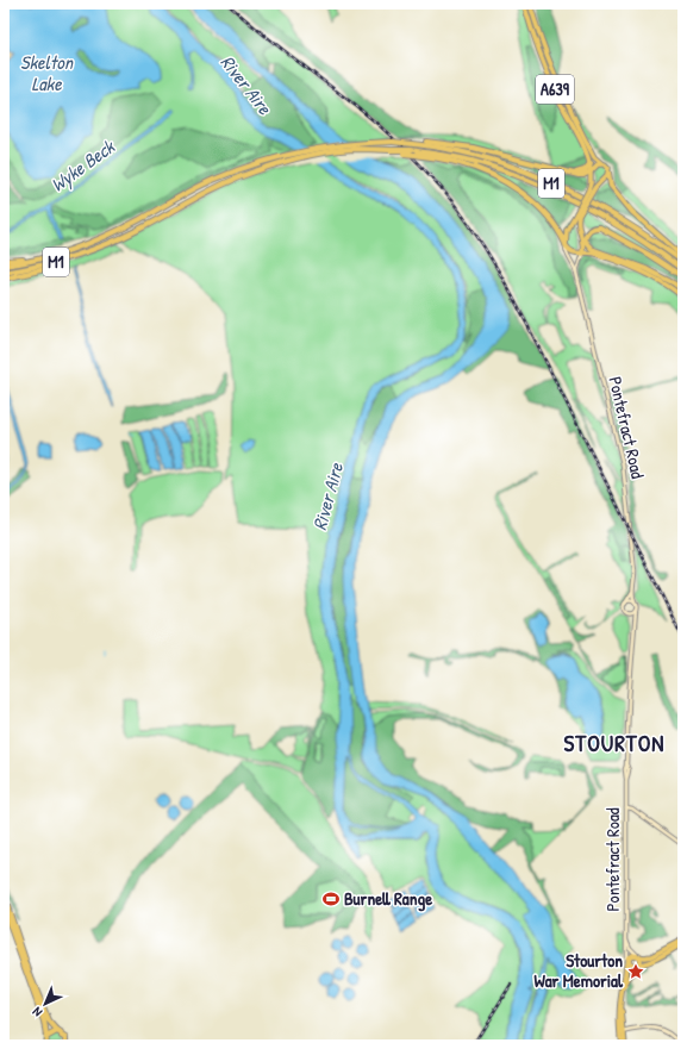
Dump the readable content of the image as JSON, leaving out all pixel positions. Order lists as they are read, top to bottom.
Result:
{
  "streets": {
    "highway": ["M1"],
    "main road": ["A639", "Pontefract Road"]
  },
  "crossings": [
    ["A639", "M1"]
  ],
  "districts": ["STOURTON"],
  "water": ["Skelton Lake", "River Aire", "Wyke Beck"],
  "places": {
    "sports": ["Burnell Range"],
    "place": ["Stourton War Memorial"]
  },
  "north": "bottom left"
}
